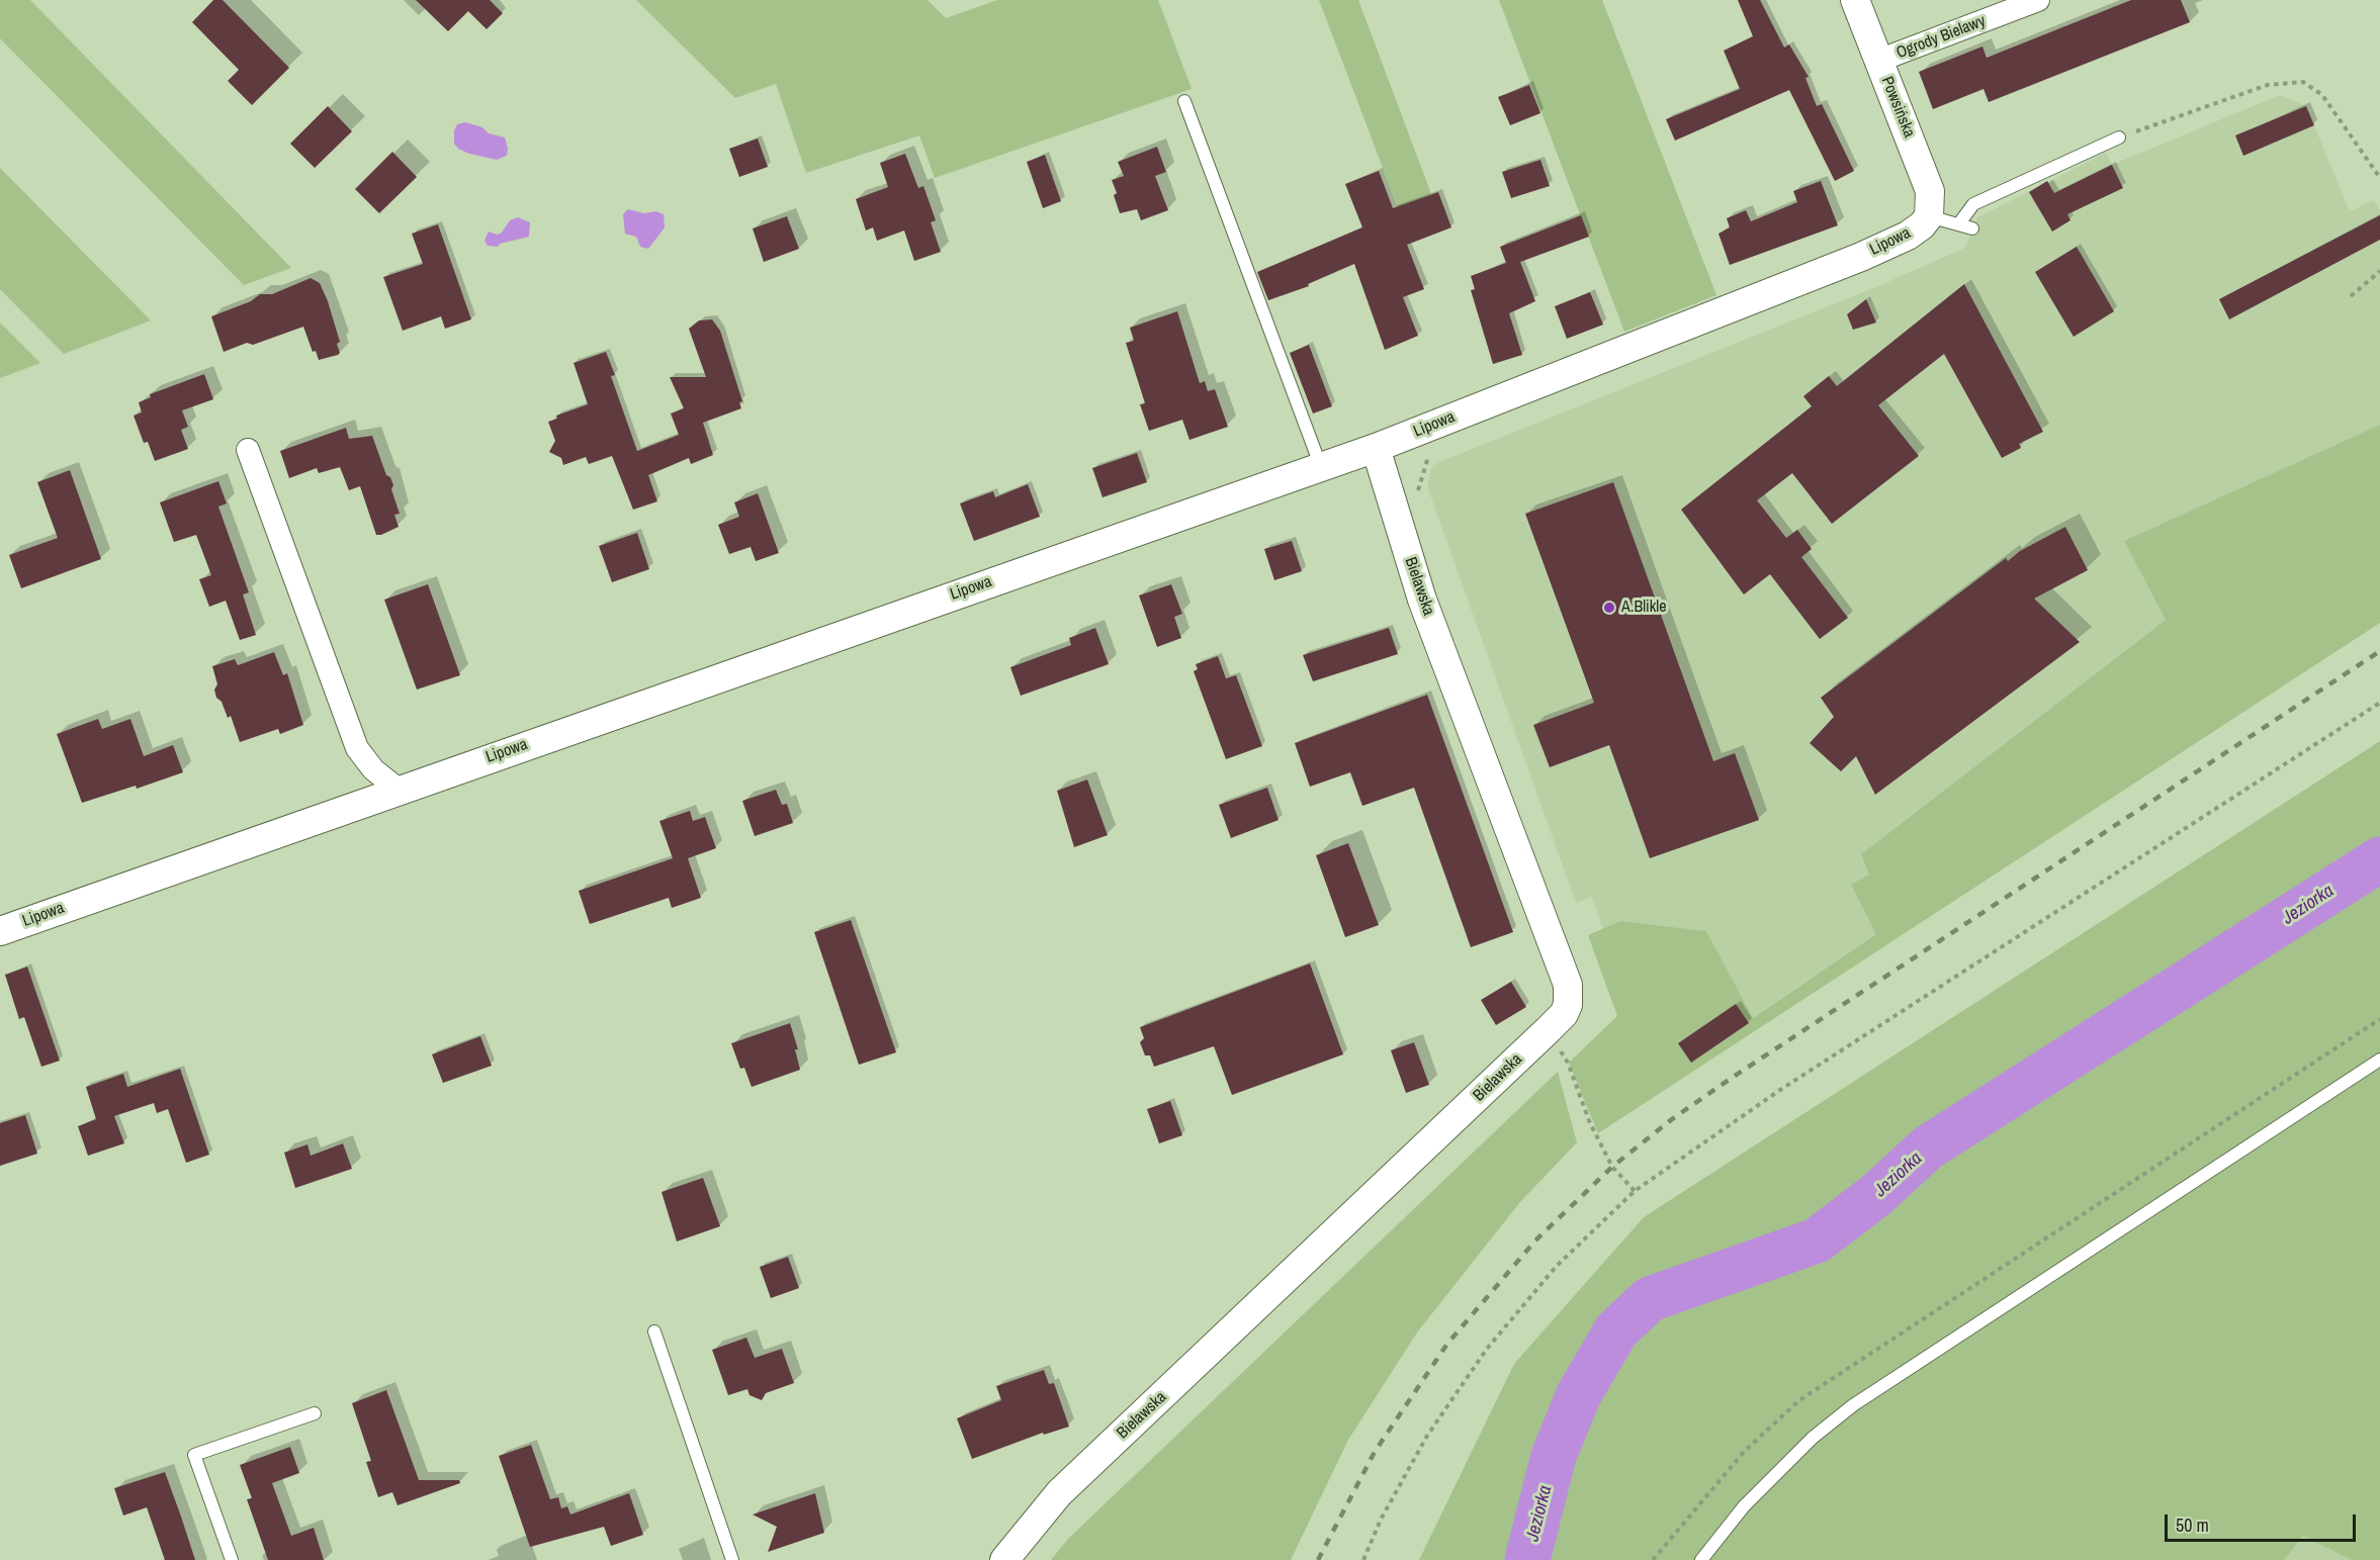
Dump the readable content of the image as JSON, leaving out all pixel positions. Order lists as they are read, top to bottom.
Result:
{
  "streets": {
    "street": [
      "Ogrody Bielawy",
      "Powsińska",
      "Lipowa",
      "Bielawska"
    ]
  },
  "crossings": [
    ["Ogrody Bielawy", "Powsińska"],
    ["Powsińska", "Lipowa"],
    ["Lipowa", "Bielawska"]
  ],
  "water": ["Jeziorka"],
  "places": ["A.Blikle"],
  "scale_bar": "50 m"
}
